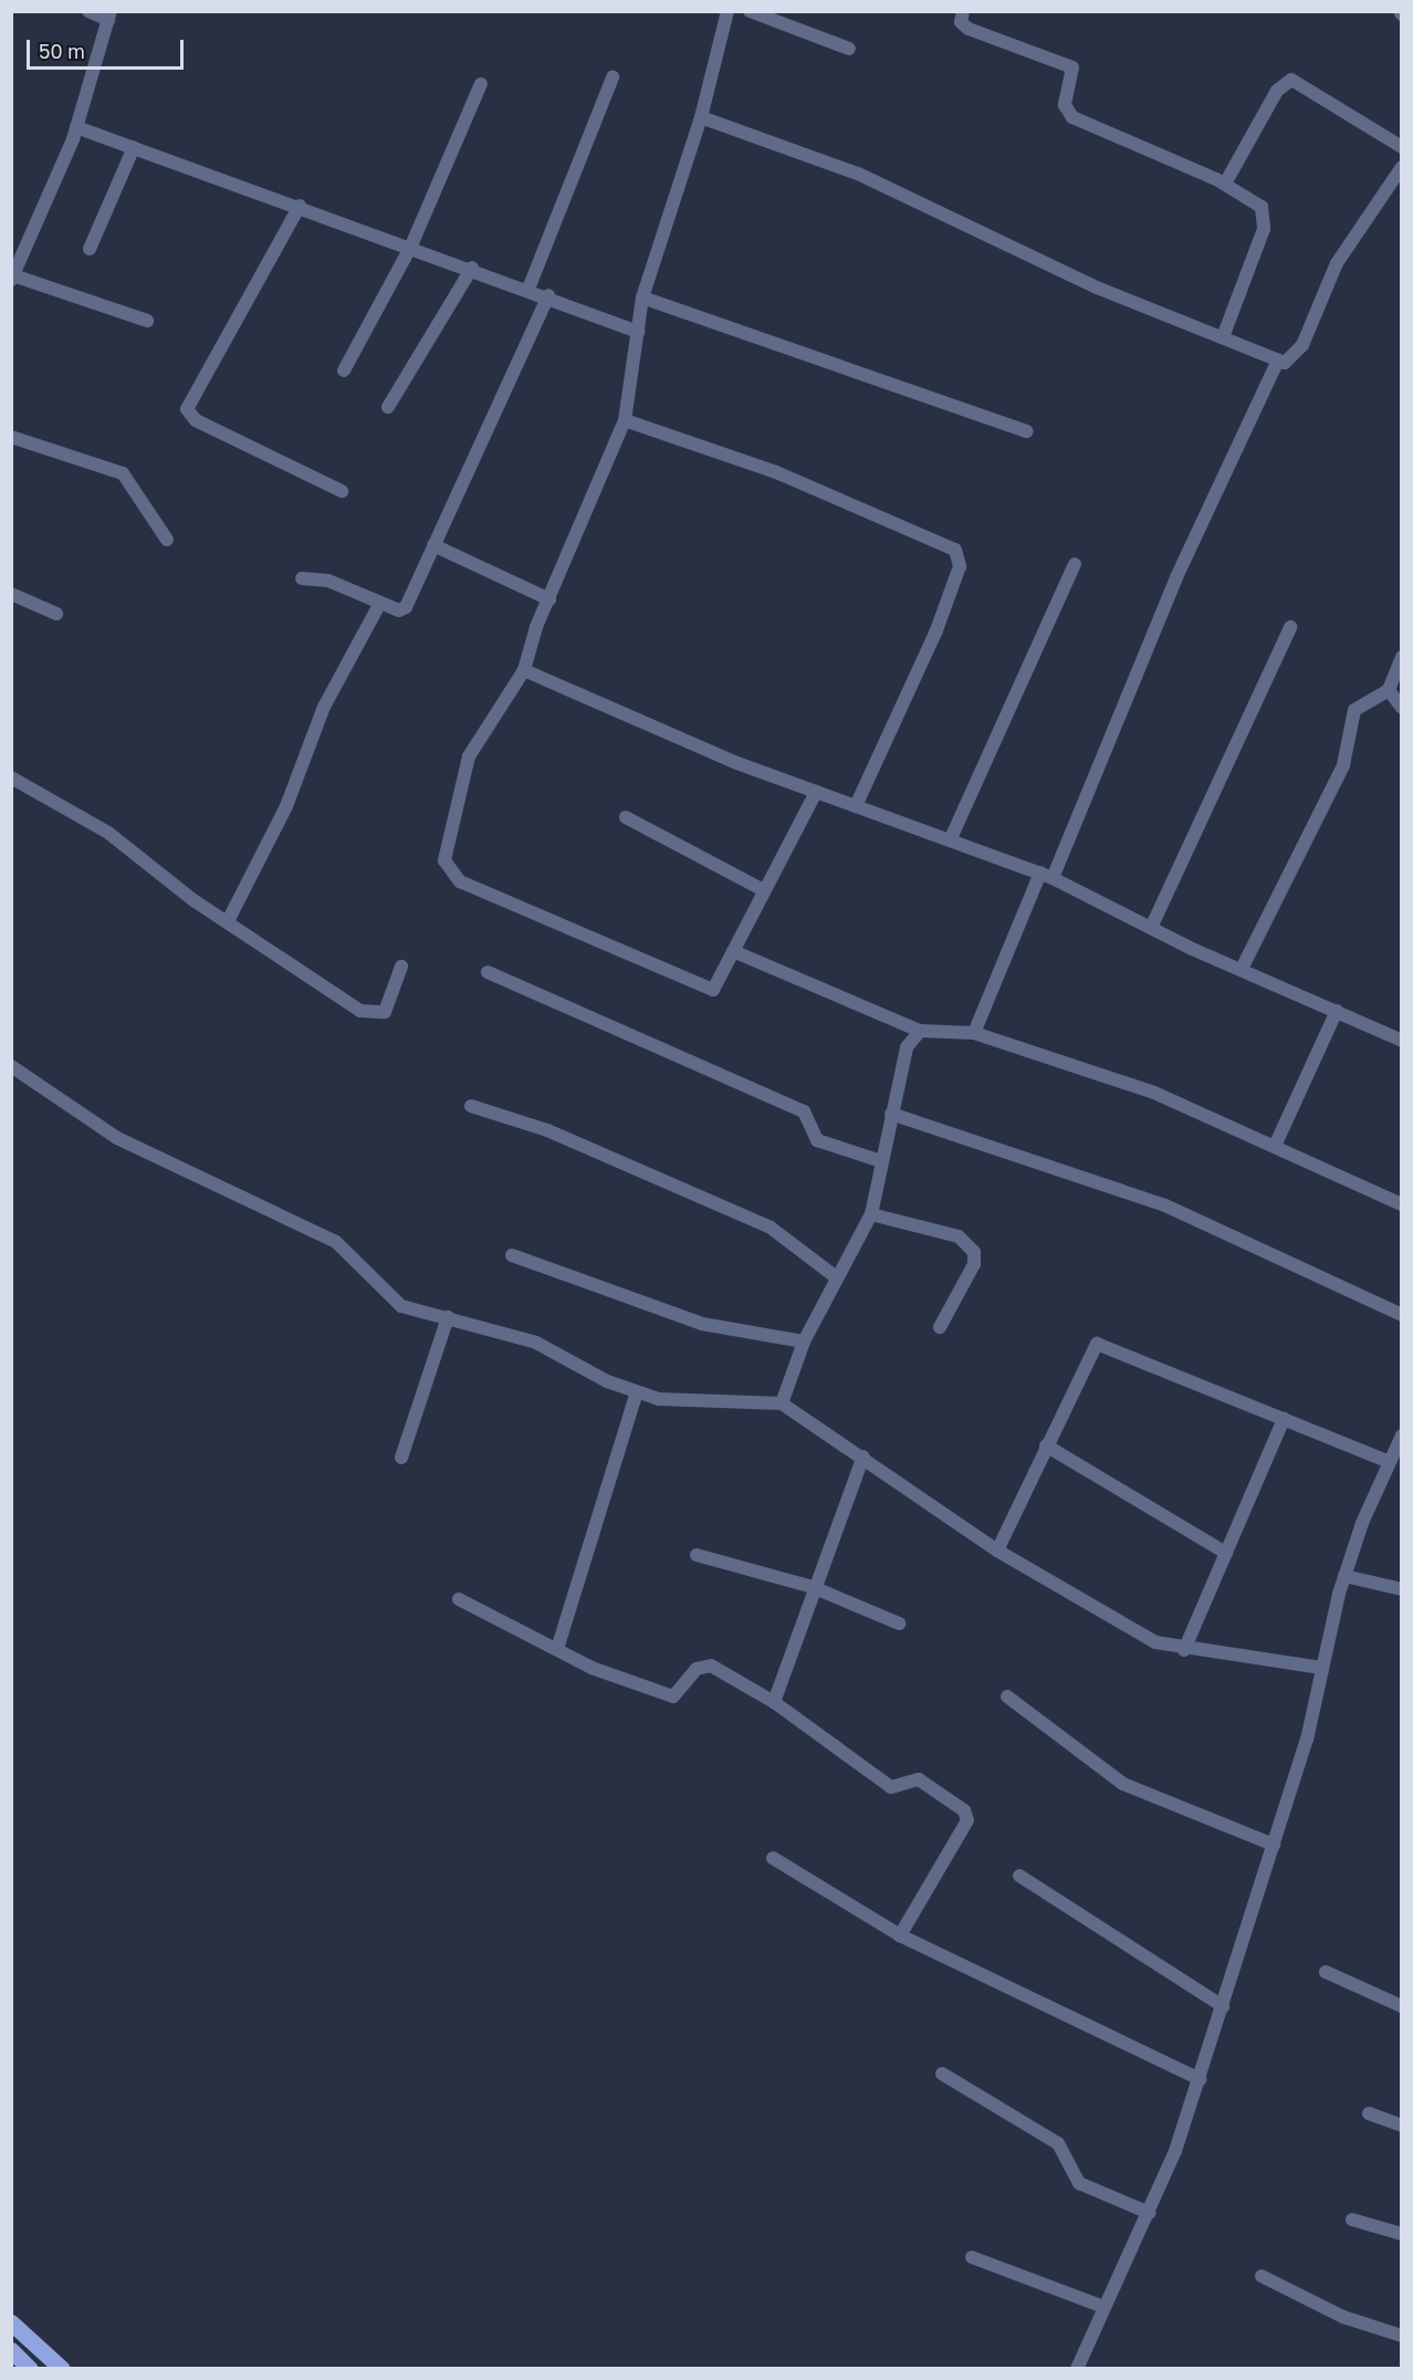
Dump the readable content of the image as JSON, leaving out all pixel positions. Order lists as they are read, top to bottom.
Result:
{
  "scale_bar": "50 m"
}
